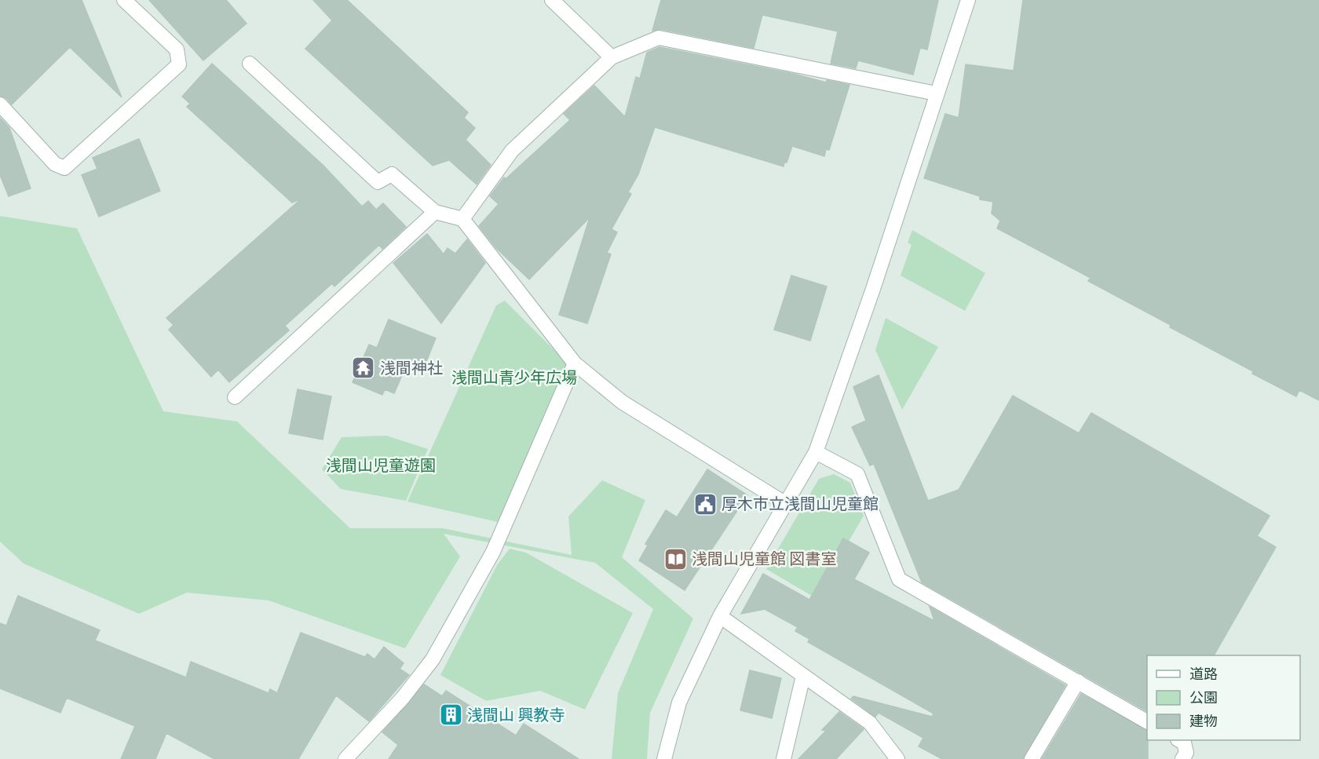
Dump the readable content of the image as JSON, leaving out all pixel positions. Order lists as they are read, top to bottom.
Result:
{
  "parks": ["浅間山青少年広場", "浅間山児童遊園"],
  "places": {
    "temple": ["浅間神社"],
    "public building": ["厚木市立浅間山児童館"],
    "library": ["浅間山児童館 図書室"],
    "building": ["浅間山 興教寺"]
  },
  "legend": ["道路", "公園", "建物"]
}
